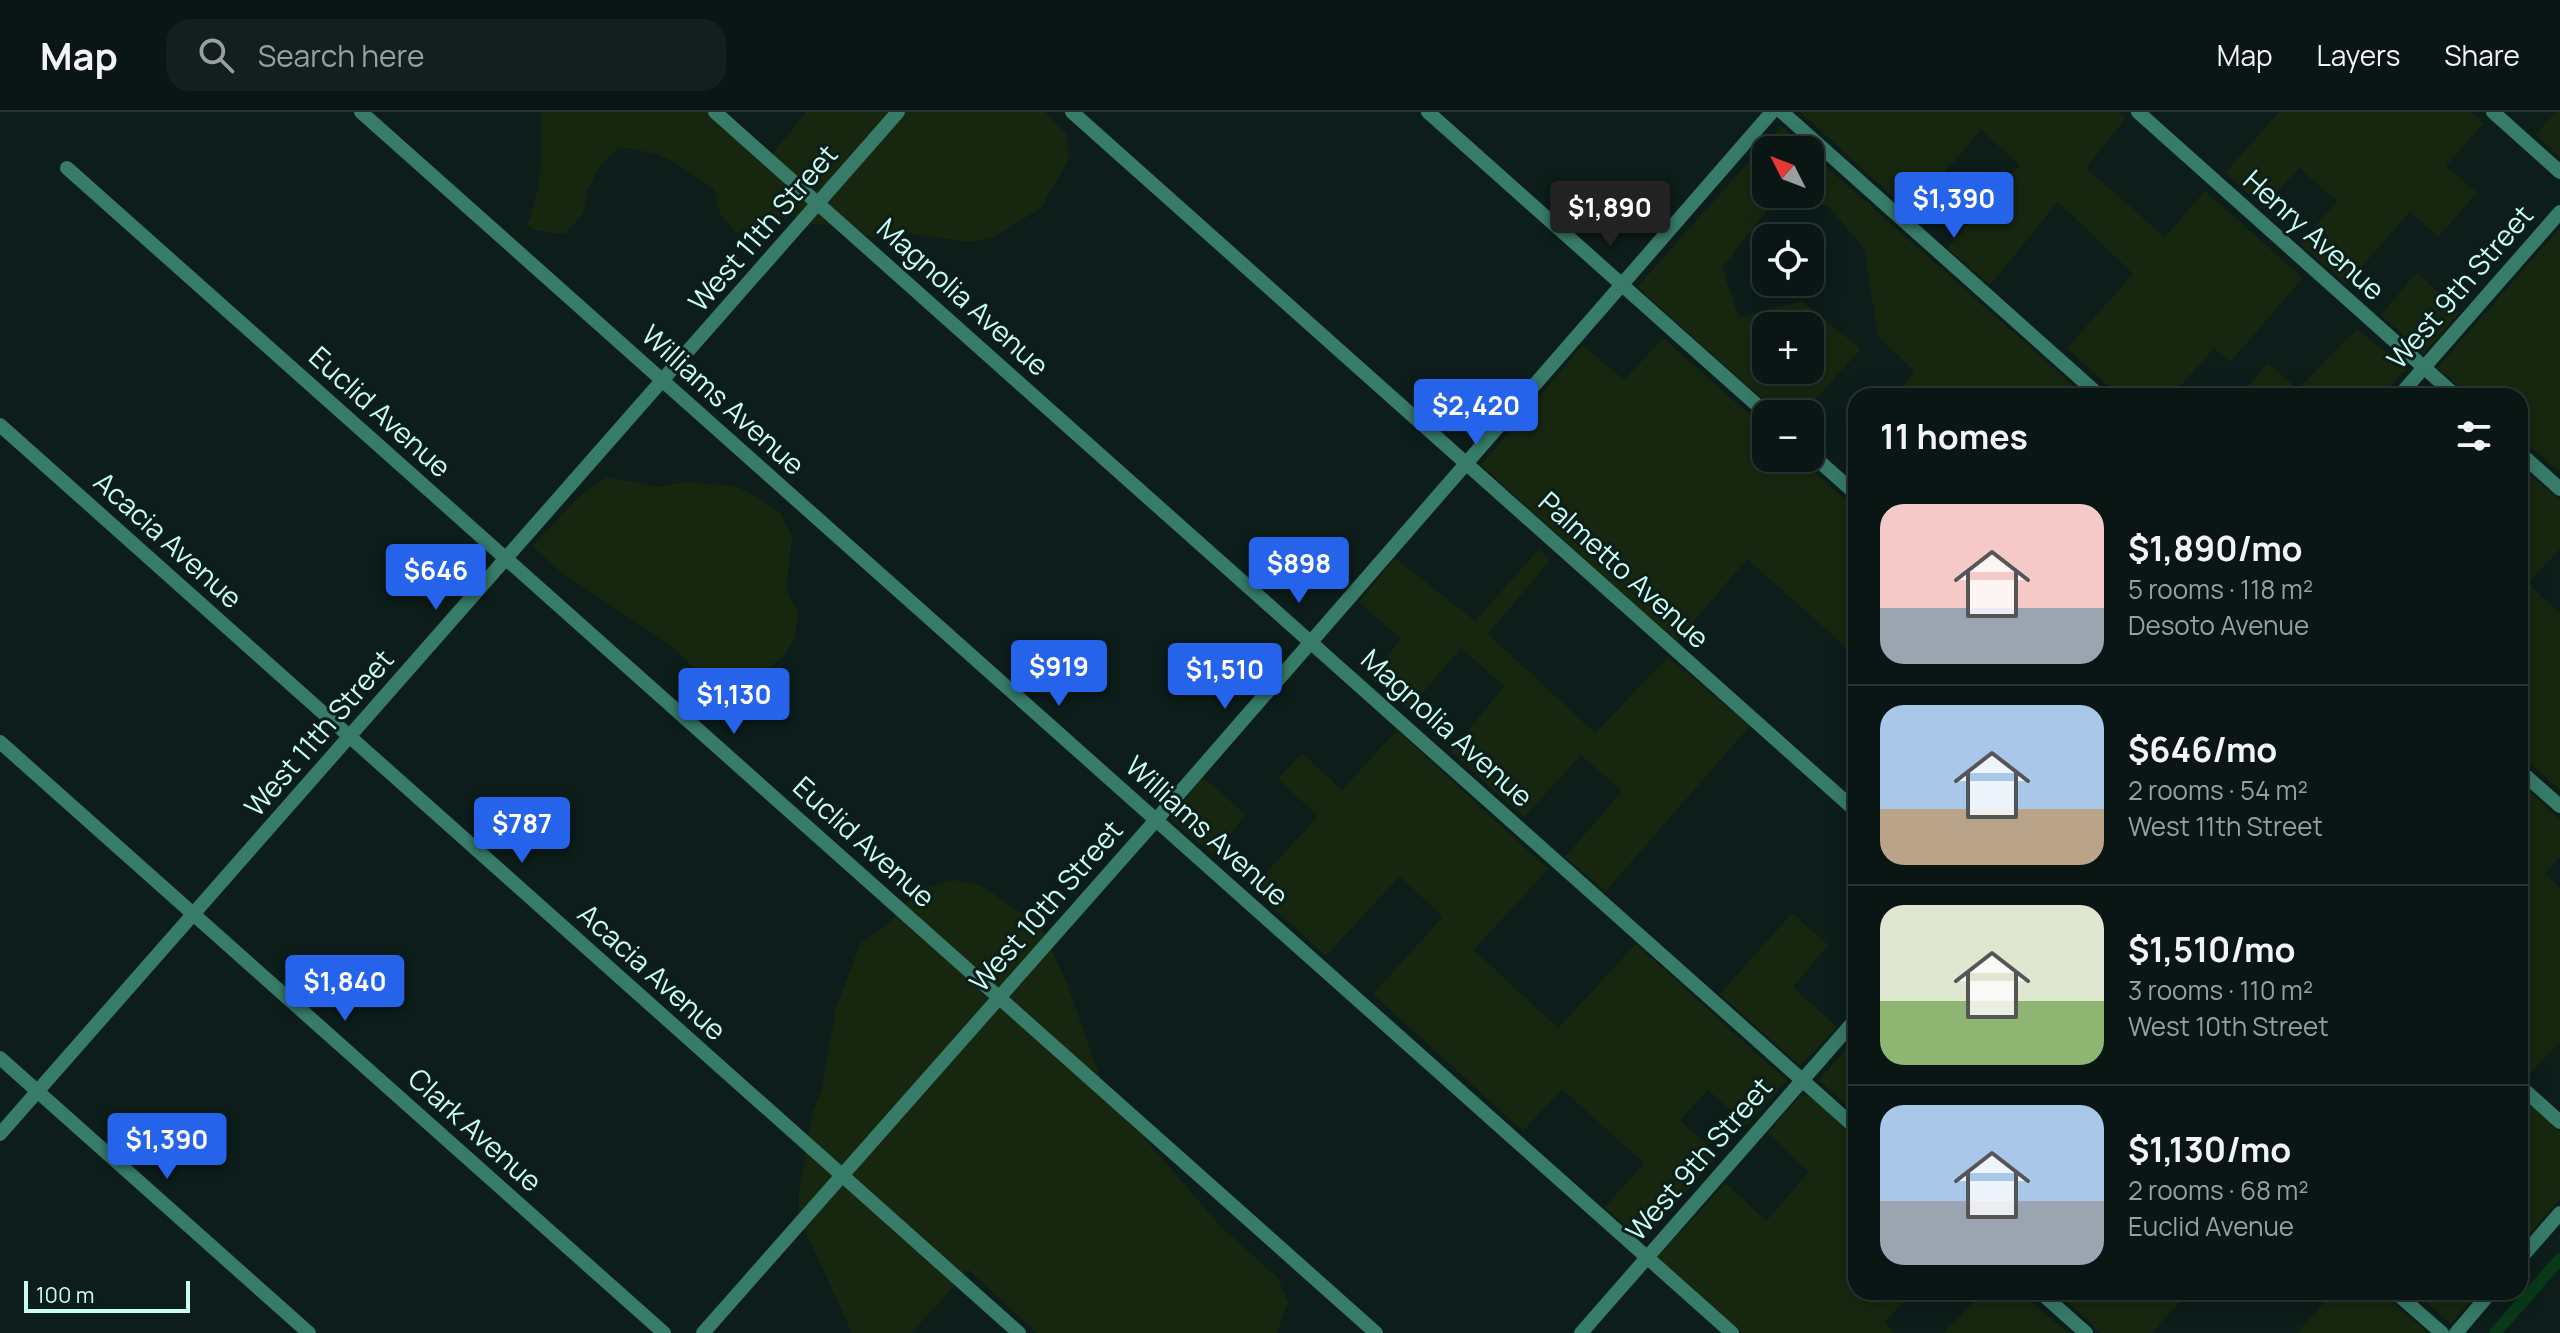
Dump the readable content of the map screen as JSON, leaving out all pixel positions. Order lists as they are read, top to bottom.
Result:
{
  "streets": {
    "street": [
      "West 11th Street",
      "Henry Avenue",
      "West 9th Street",
      "Magnolia Avenue",
      "Williams Avenue",
      "Euclid Avenue",
      "Acacia Avenue",
      "Palmetto Avenue",
      "West 10th Street",
      "Clark Avenue"
    ]
  },
  "crossings": [
    ["West 11th Street", "Magnolia Avenue"],
    ["West 11th Street", "Williams Avenue"],
    ["West 11th Street", "Euclid Avenue"],
    ["West 11th Street", "Acacia Avenue"],
    ["West 11th Street", "Clark Avenue"],
    ["Henry Avenue", "West 9th Street"],
    ["West 9th Street", "Magnolia Avenue"],
    ["West 9th Street", "Williams Avenue"],
    ["Magnolia Avenue", "West 10th Street"],
    ["Williams Avenue", "West 10th Street"],
    ["Euclid Avenue", "West 10th Street"],
    ["Acacia Avenue", "West 10th Street"],
    ["Palmetto Avenue", "West 10th Street"]
  ],
  "scale_bar": "100 m",
  "north": "top left",
  "page": {
    "header": "Map",
    "search": "Search here",
    "nav": ["Map", "Layers", "Share"],
    "map_buttons": ["+", "−"],
    "price": [
      "$1,390",
      "$1,890",
      "$2,420",
      "$898",
      "$646",
      "$919",
      "$1,510",
      "$1,130",
      "$787",
      "$1,840",
      "$1,390"
    ],
    "heading": "11 homes",
    "list": [
      {
        "name": "$1,890/mo",
        "note": "5 rooms · 118 m² · Desoto Avenue"
      },
      {
        "name": "$646/mo",
        "note": "2 rooms · 54 m² · West 11th Street"
      },
      {
        "name": "$1,510/mo",
        "note": "3 rooms · 110 m² · West 10th Street"
      },
      {
        "name": "$1,130/mo",
        "note": "2 rooms · 68 m² · Euclid Avenue"
      }
    ],
    "scale": "100 m"
  }
}
